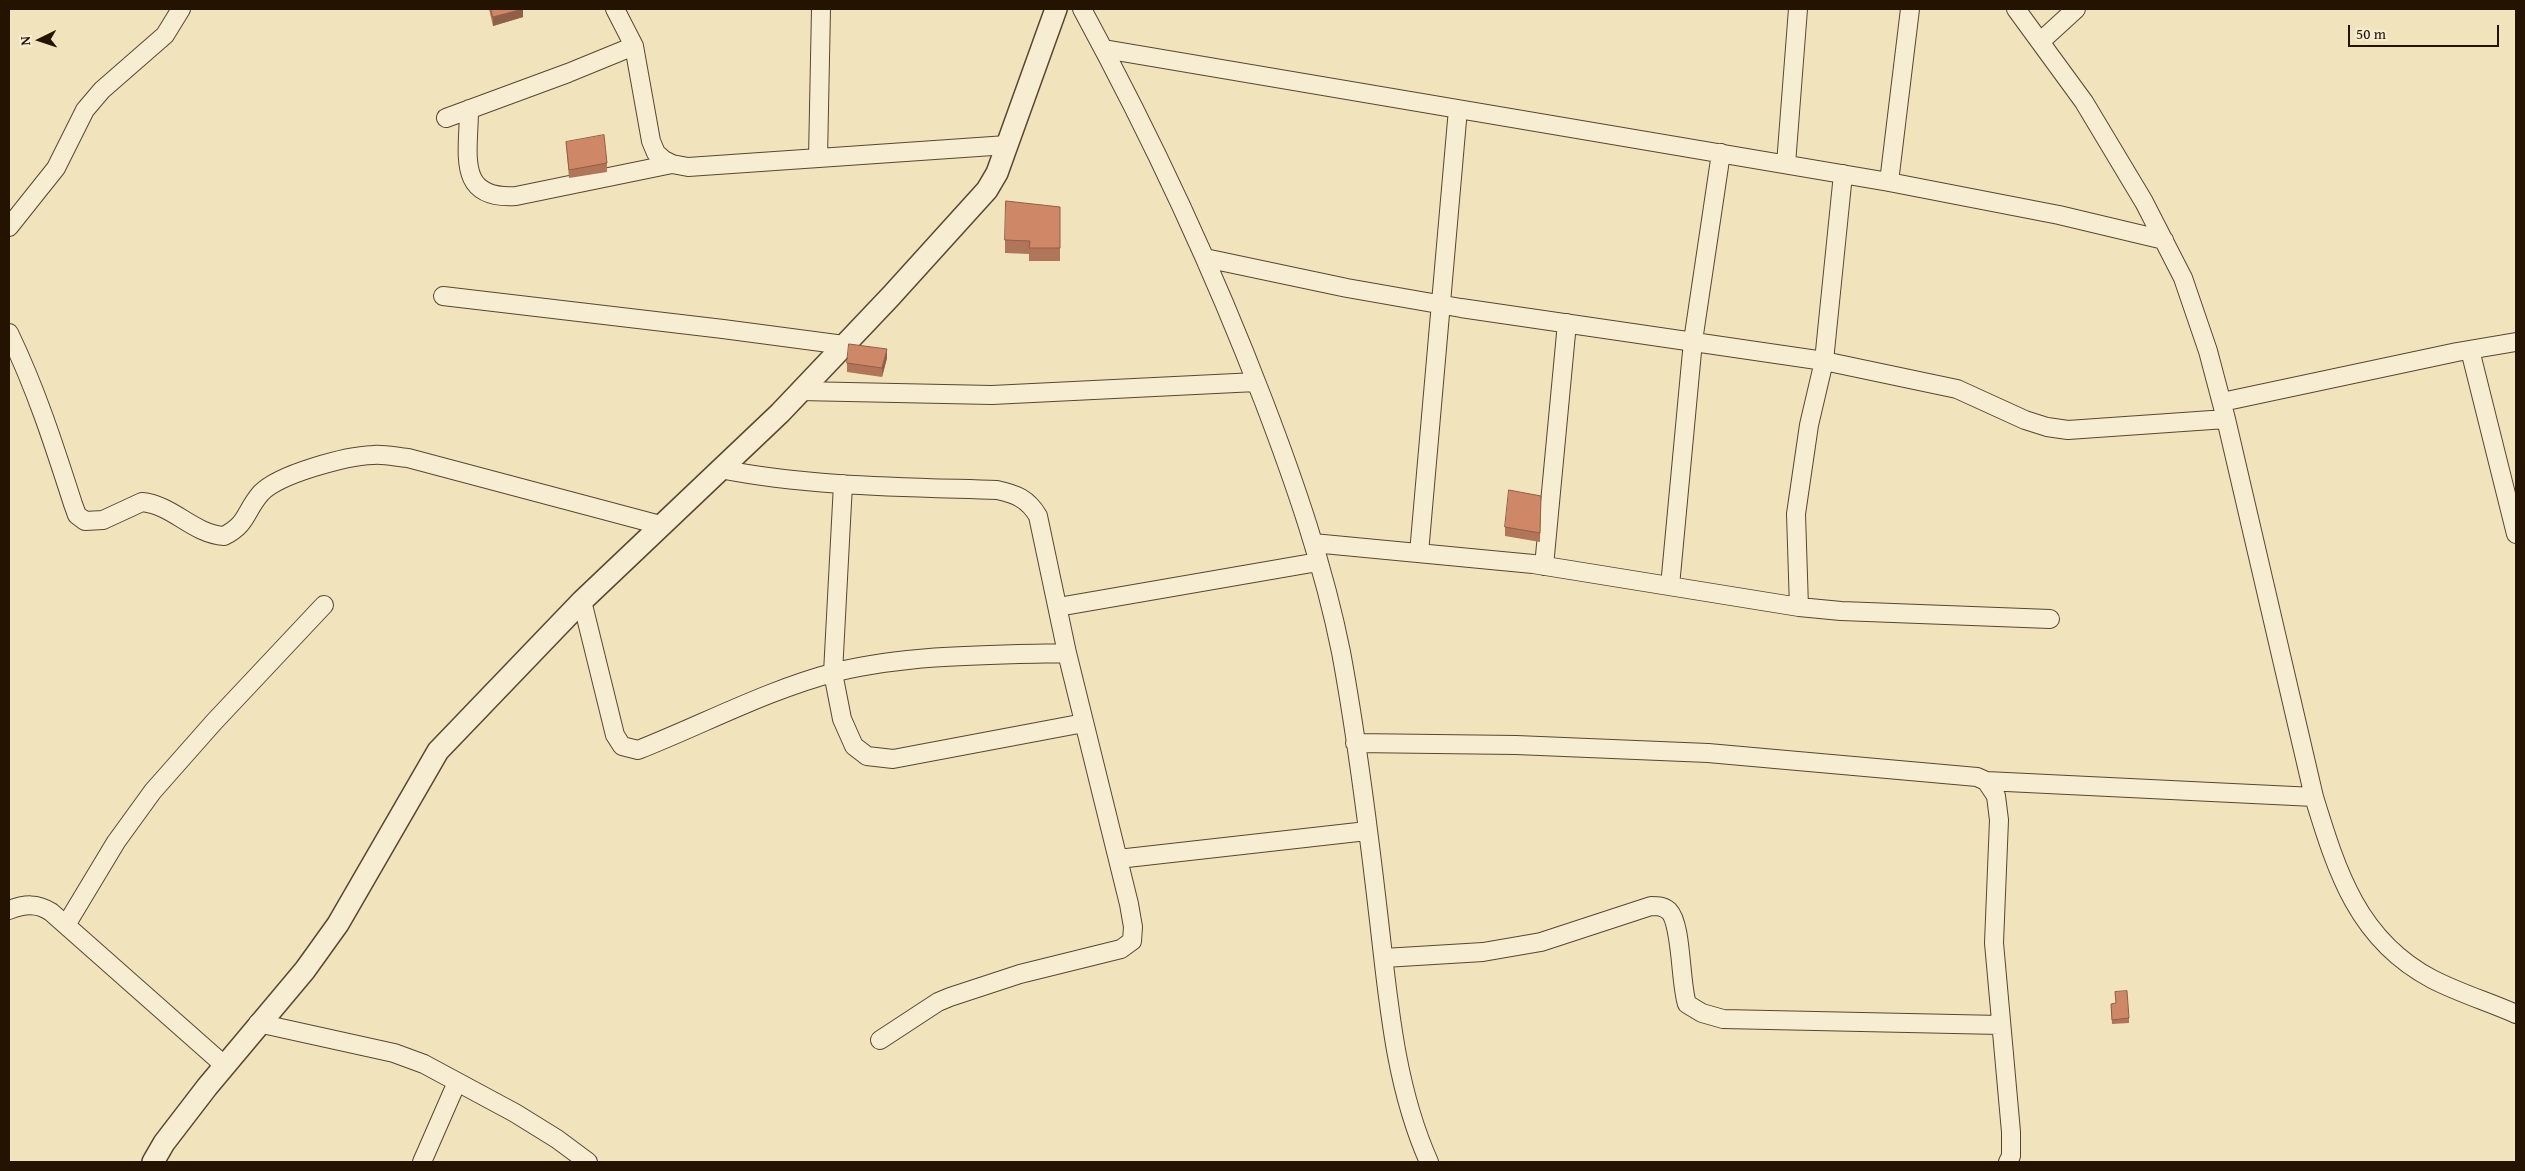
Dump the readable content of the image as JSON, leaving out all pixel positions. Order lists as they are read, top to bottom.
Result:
{
  "scale_bar": "50 m",
  "north": "left"
}
